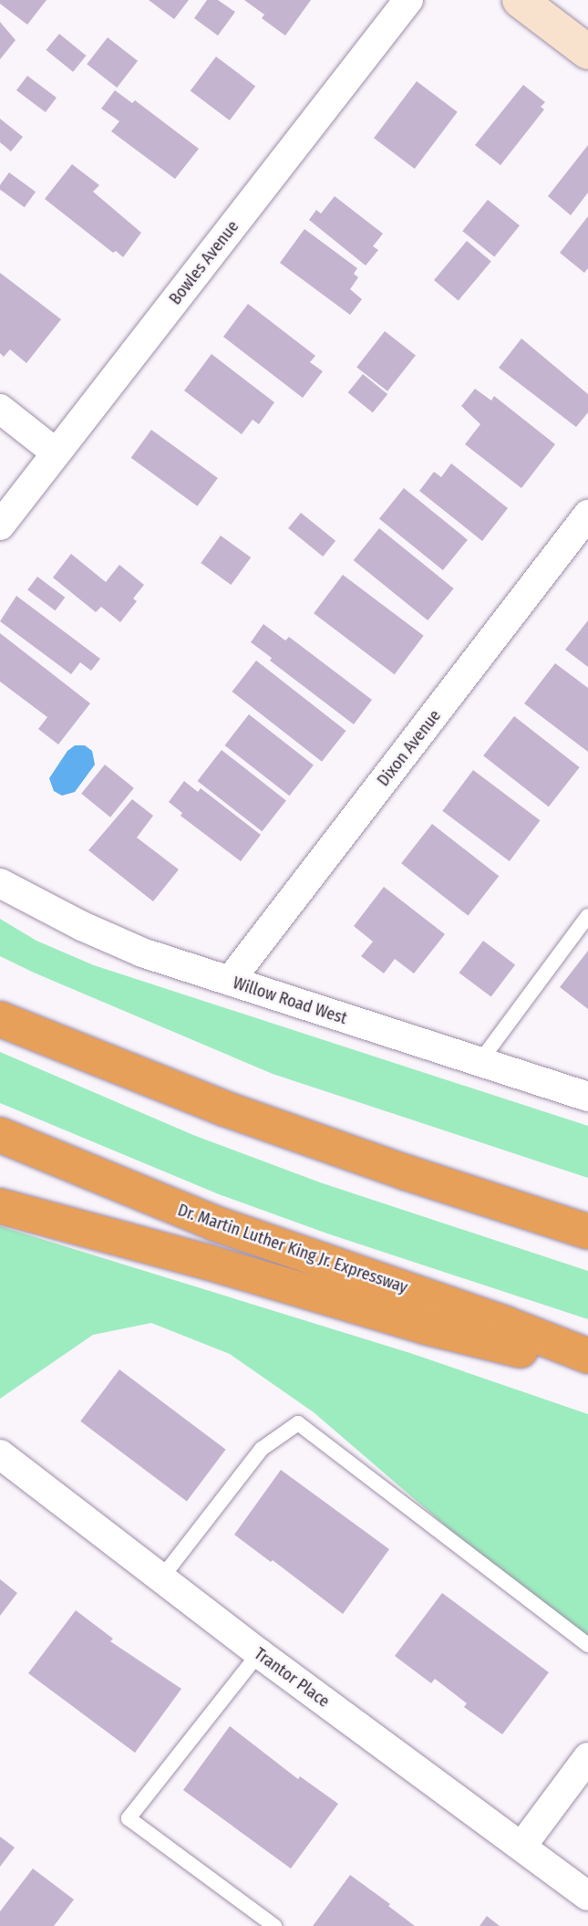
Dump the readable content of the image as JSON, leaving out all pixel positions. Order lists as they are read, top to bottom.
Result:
{
  "streets": {
    "highway": ["Dr. Martin Luther King Jr. Expressway"],
    "street": [
      "Bowles Avenue",
      "Dixon Avenue",
      "Willow Road West",
      "Trantor Place"
    ]
  },
  "crossings": [
    ["Dixon Avenue", "Willow Road West"]
  ]
}
